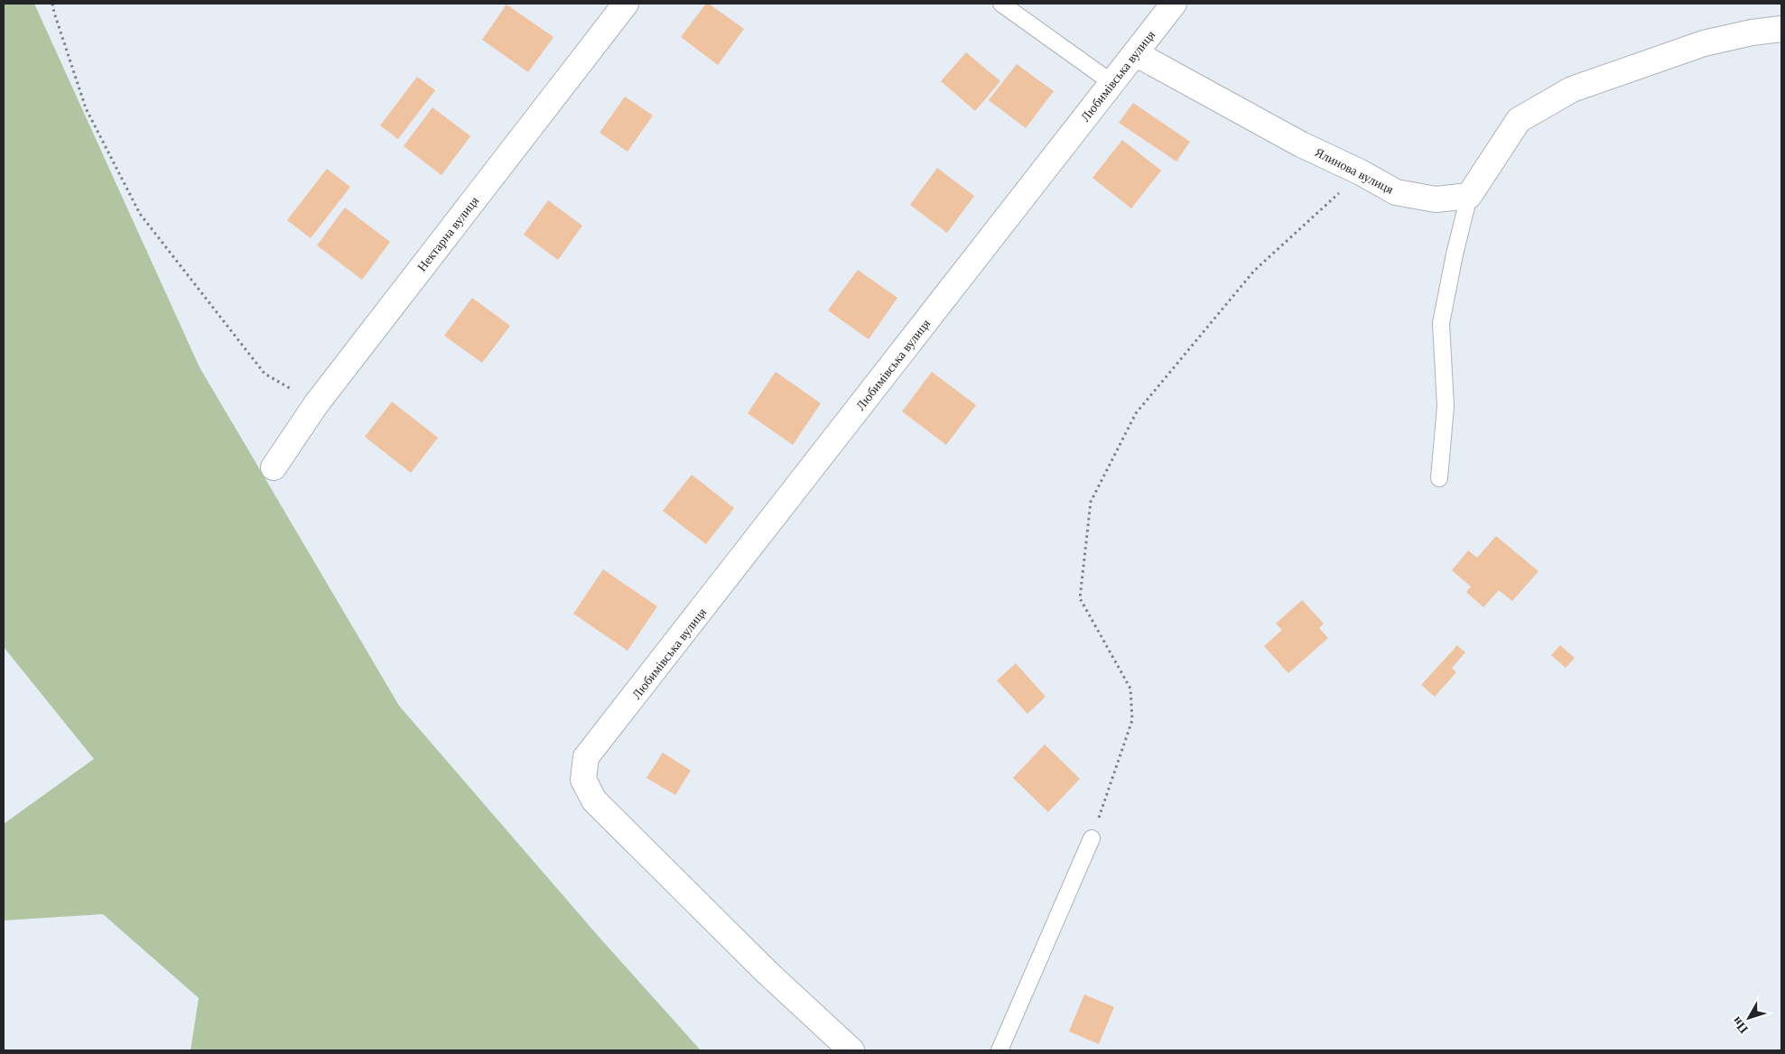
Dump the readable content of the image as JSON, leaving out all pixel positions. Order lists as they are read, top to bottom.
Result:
{
  "streets": {
    "street": ["Любимівська вулиця", "Ялинова вулиця", "Нектарна вулиця"]
  },
  "crossings": [
    ["Любимівська вулиця", "Ялинова вулиця"]
  ],
  "north": "bottom left"
}
